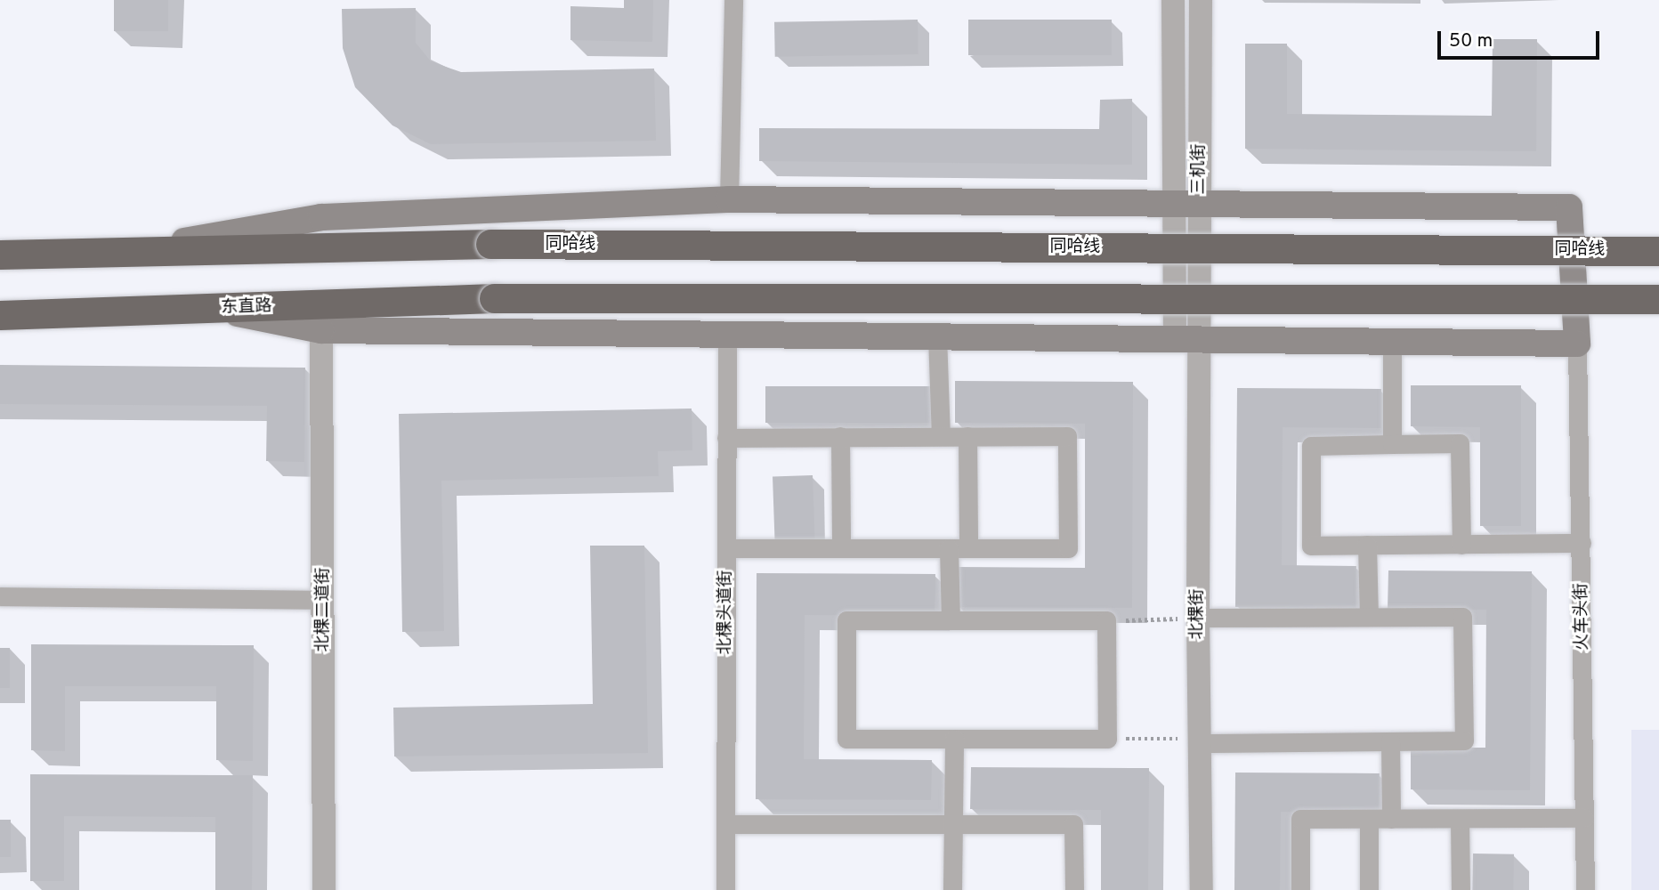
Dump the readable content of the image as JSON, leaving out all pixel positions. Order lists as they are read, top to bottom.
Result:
{
  "streets": {
    "highway": ["同哈线", "东直路"],
    "street": [
      "三机街",
      "北棵二道街",
      "北棵头道街",
      "北棵街",
      "火车头街"
    ]
  },
  "crossings": [
    ["三机街", "北棵街"]
  ],
  "scale_bar": "50 m"
}
